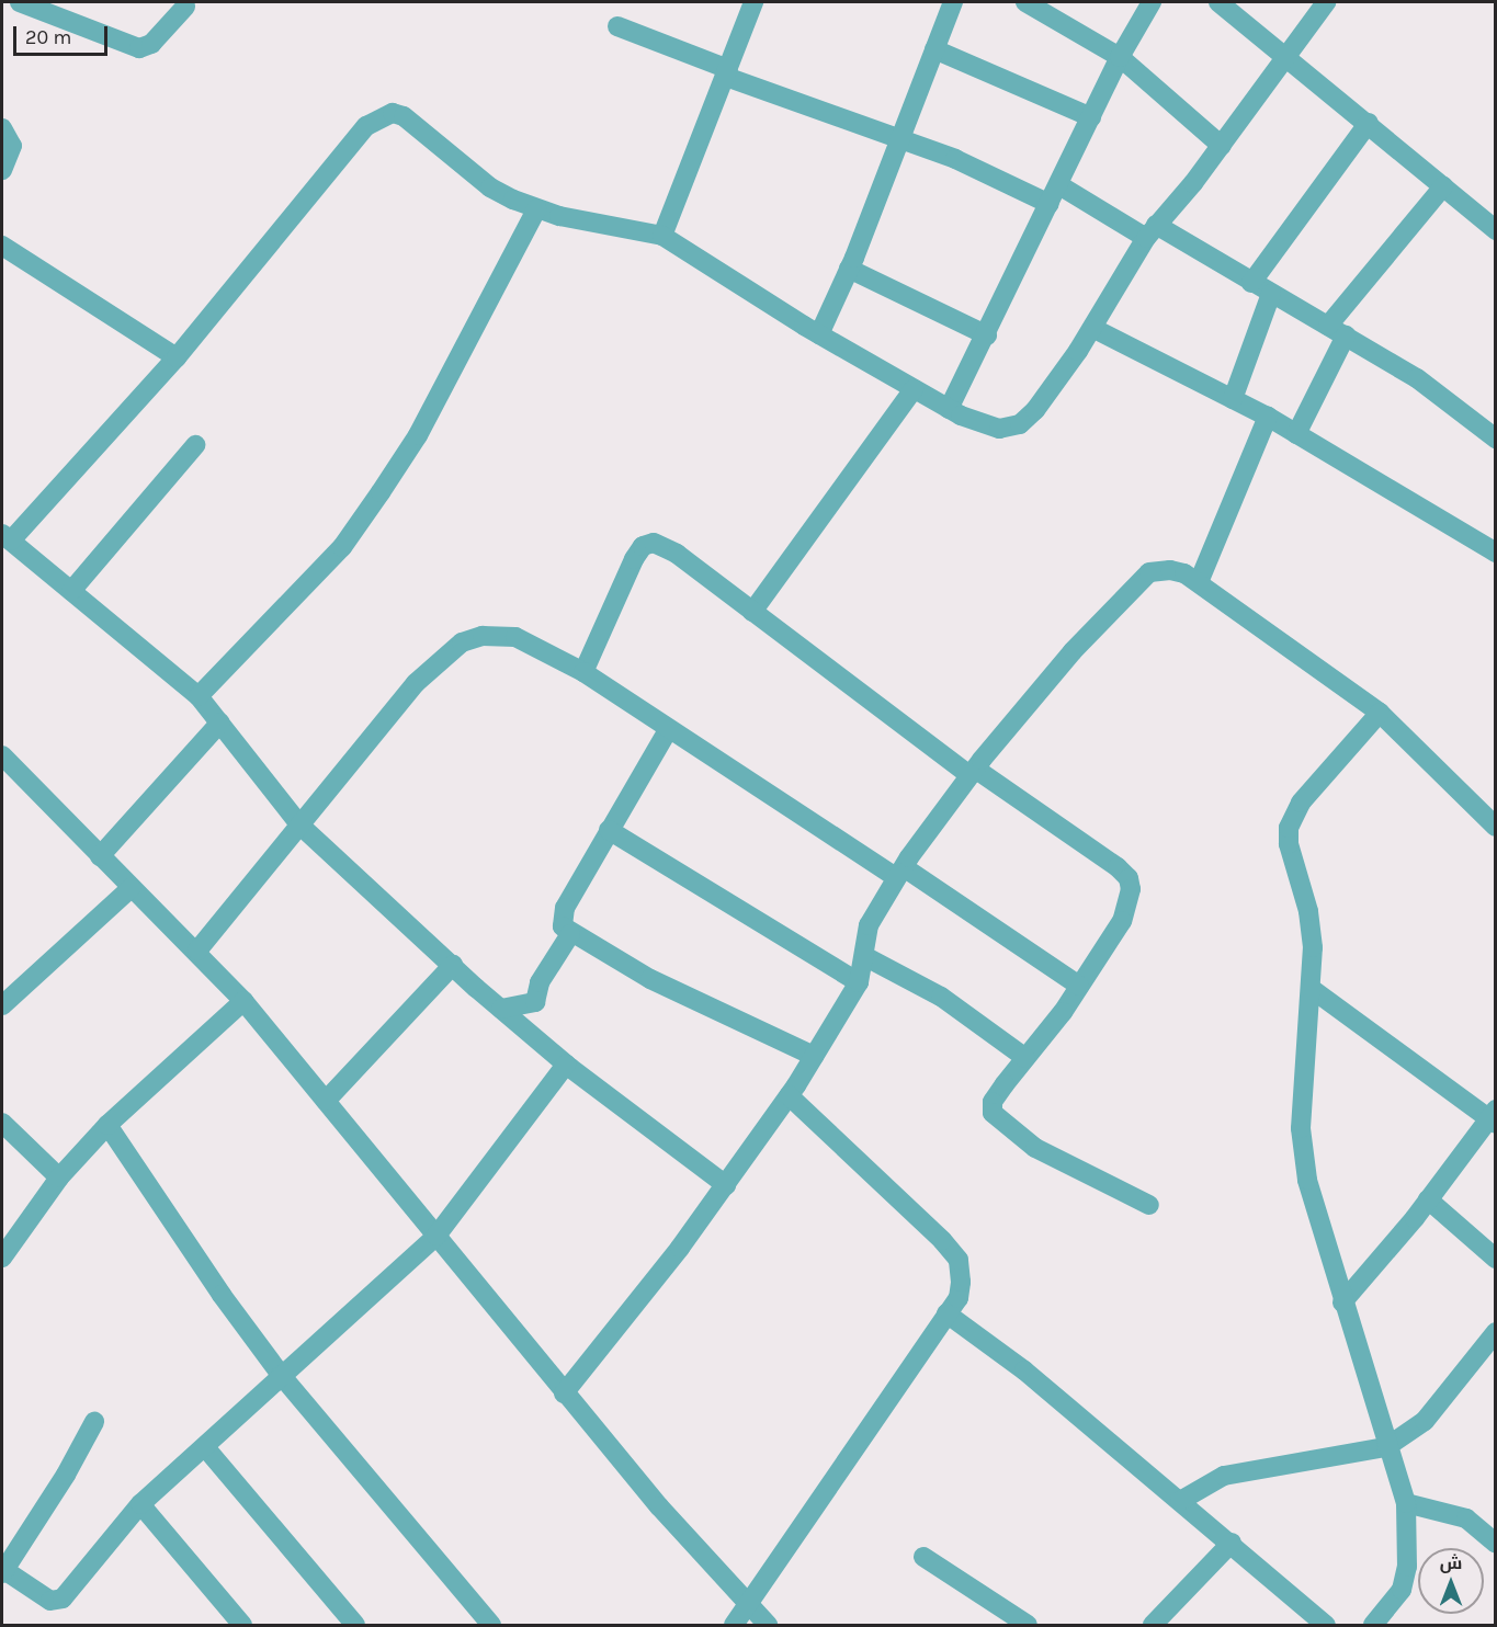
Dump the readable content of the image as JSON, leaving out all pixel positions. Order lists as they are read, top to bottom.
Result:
{
  "scale_bar": "20 m",
  "north": "top"
}
